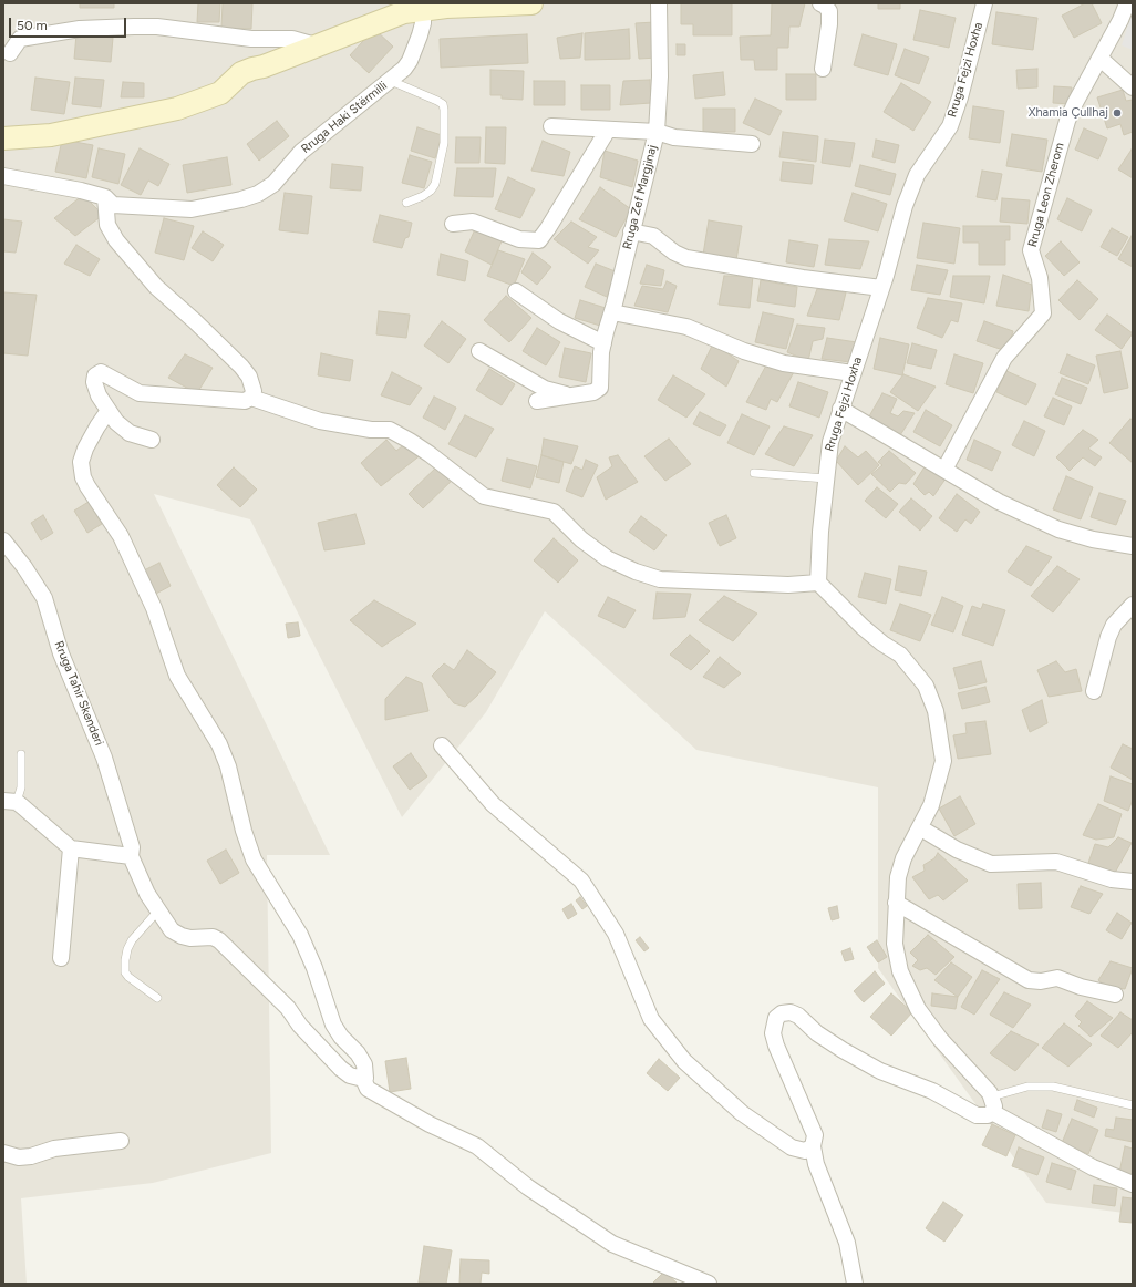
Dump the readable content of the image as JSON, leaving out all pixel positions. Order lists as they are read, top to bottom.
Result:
{
  "streets": {
    "street": [
      "Rruga Fejzi Hoxha",
      "Rruga Haki Stërmilli",
      "Rruga Leon Zherom",
      "Rruga Zef Margjinaj",
      "Rruga Tahir Skenderi"
    ]
  },
  "places": ["Xhamia Çullhaj"],
  "scale_bar": "50 m"
}
